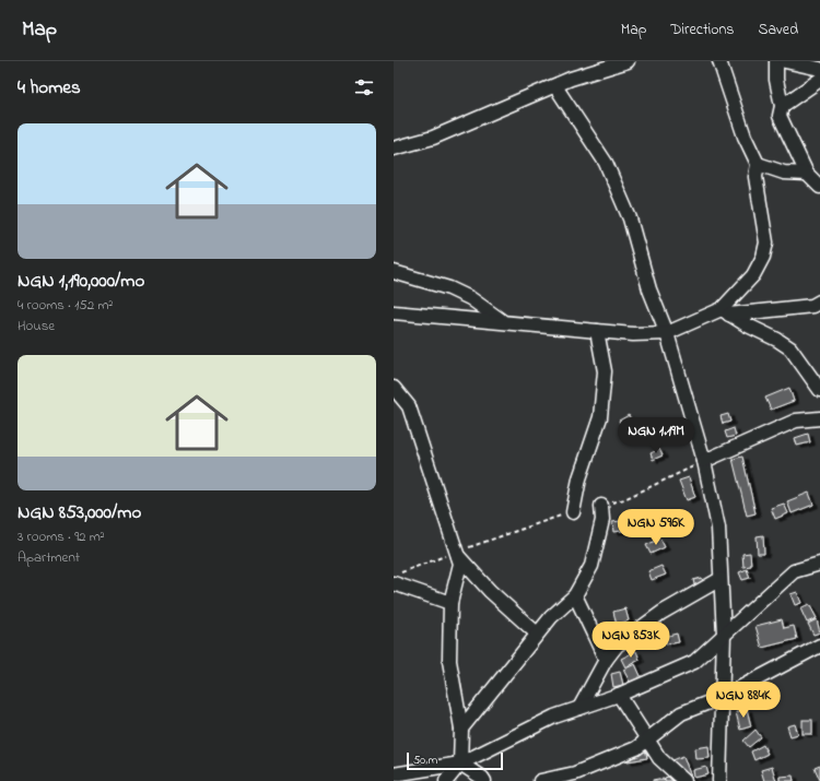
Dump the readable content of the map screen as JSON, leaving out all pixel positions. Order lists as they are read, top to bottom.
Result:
{
  "scale_bar": "50 m",
  "page": {
    "header": "Map",
    "nav": ["Map", "Directions", "Saved"],
    "heading": "4 homes",
    "list": [
      {
        "name": "NGN 1,190,000/mo",
        "note": "4 rooms · 152 m² · House"
      },
      {
        "name": "NGN 853,000/mo",
        "note": "3 rooms · 92 m² · Apartment"
      }
    ],
    "price": [
      "NGN 1.19M",
      "NGN 596K",
      "NGN 853K",
      "NGN 884K"
    ],
    "scale": "50 m"
  }
}
